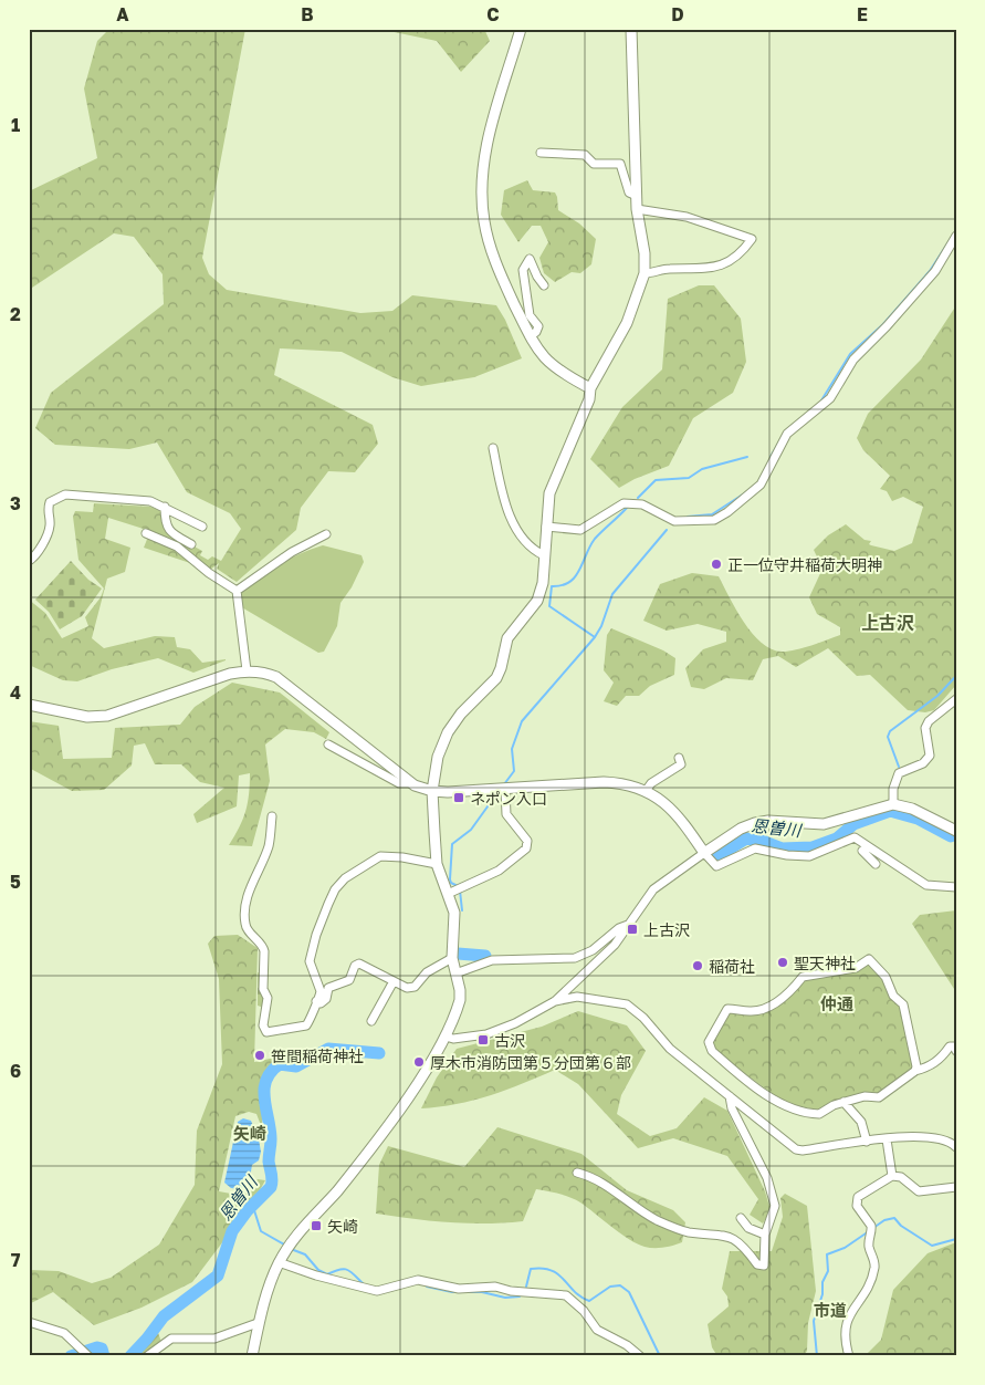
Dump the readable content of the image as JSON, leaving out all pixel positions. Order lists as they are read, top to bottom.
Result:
{
  "districts": [
    "上古沢",
    "仲通",
    "矢崎",
    "市道"
  ],
  "water": ["恩曽川"],
  "places": {
    "other": [
      "正一位守井稲荷大明神",
      "聖天神社",
      "稲荷社",
      "笹間稲荷神社",
      "厚木市消防団第５分団第６部"
    ],
    "transit": [
      "ネポン入口",
      "上古沢",
      "古沢",
      "矢崎"
    ]
  },
  "grid": {
    "columns": [
      "A",
      "B",
      "C",
      "D",
      "E"
    ],
    "rows": [
      "1",
      "2",
      "3",
      "4",
      "5",
      "6",
      "7"
    ]
  }
}
